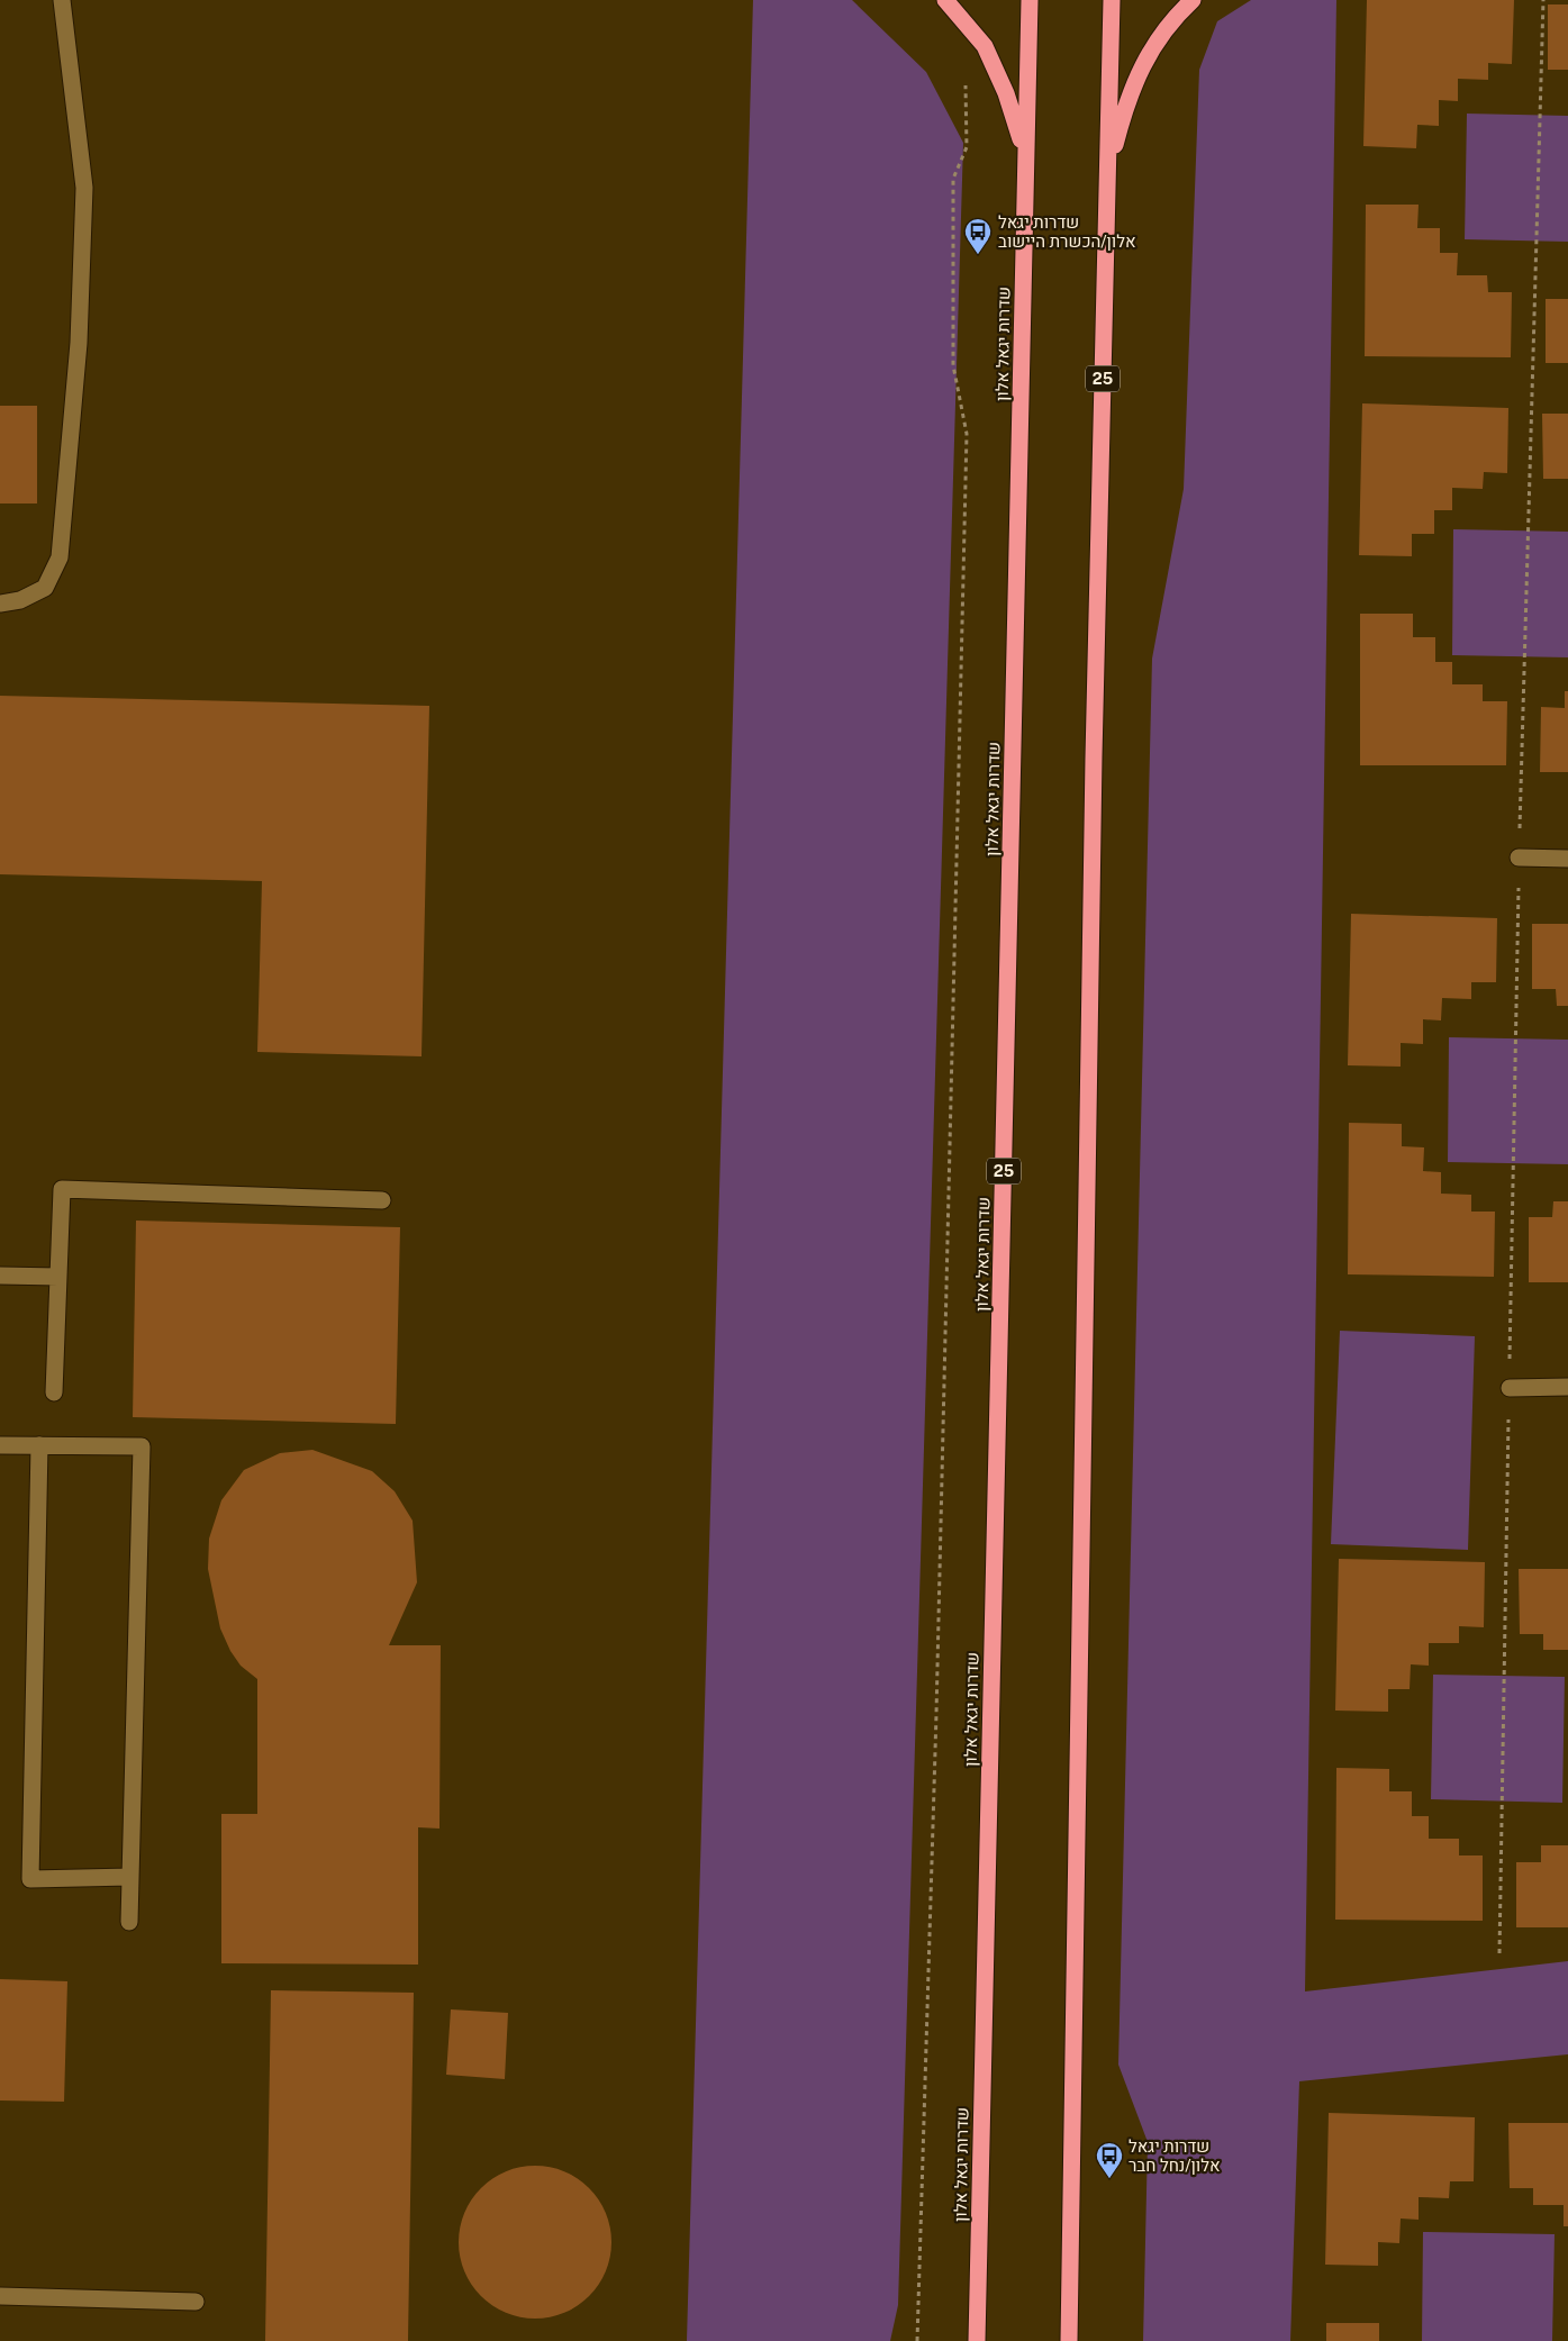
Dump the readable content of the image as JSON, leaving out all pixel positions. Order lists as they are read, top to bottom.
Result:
{
  "streets": {
    "highway": ["שדרות יגאל אלון", "25"]
  },
  "places": {
    "bus stop": ["שדרות יגאל אלון/הכשרת היישוב", "שדרות יגאל אלון/נחל חבר"]
  }
}
